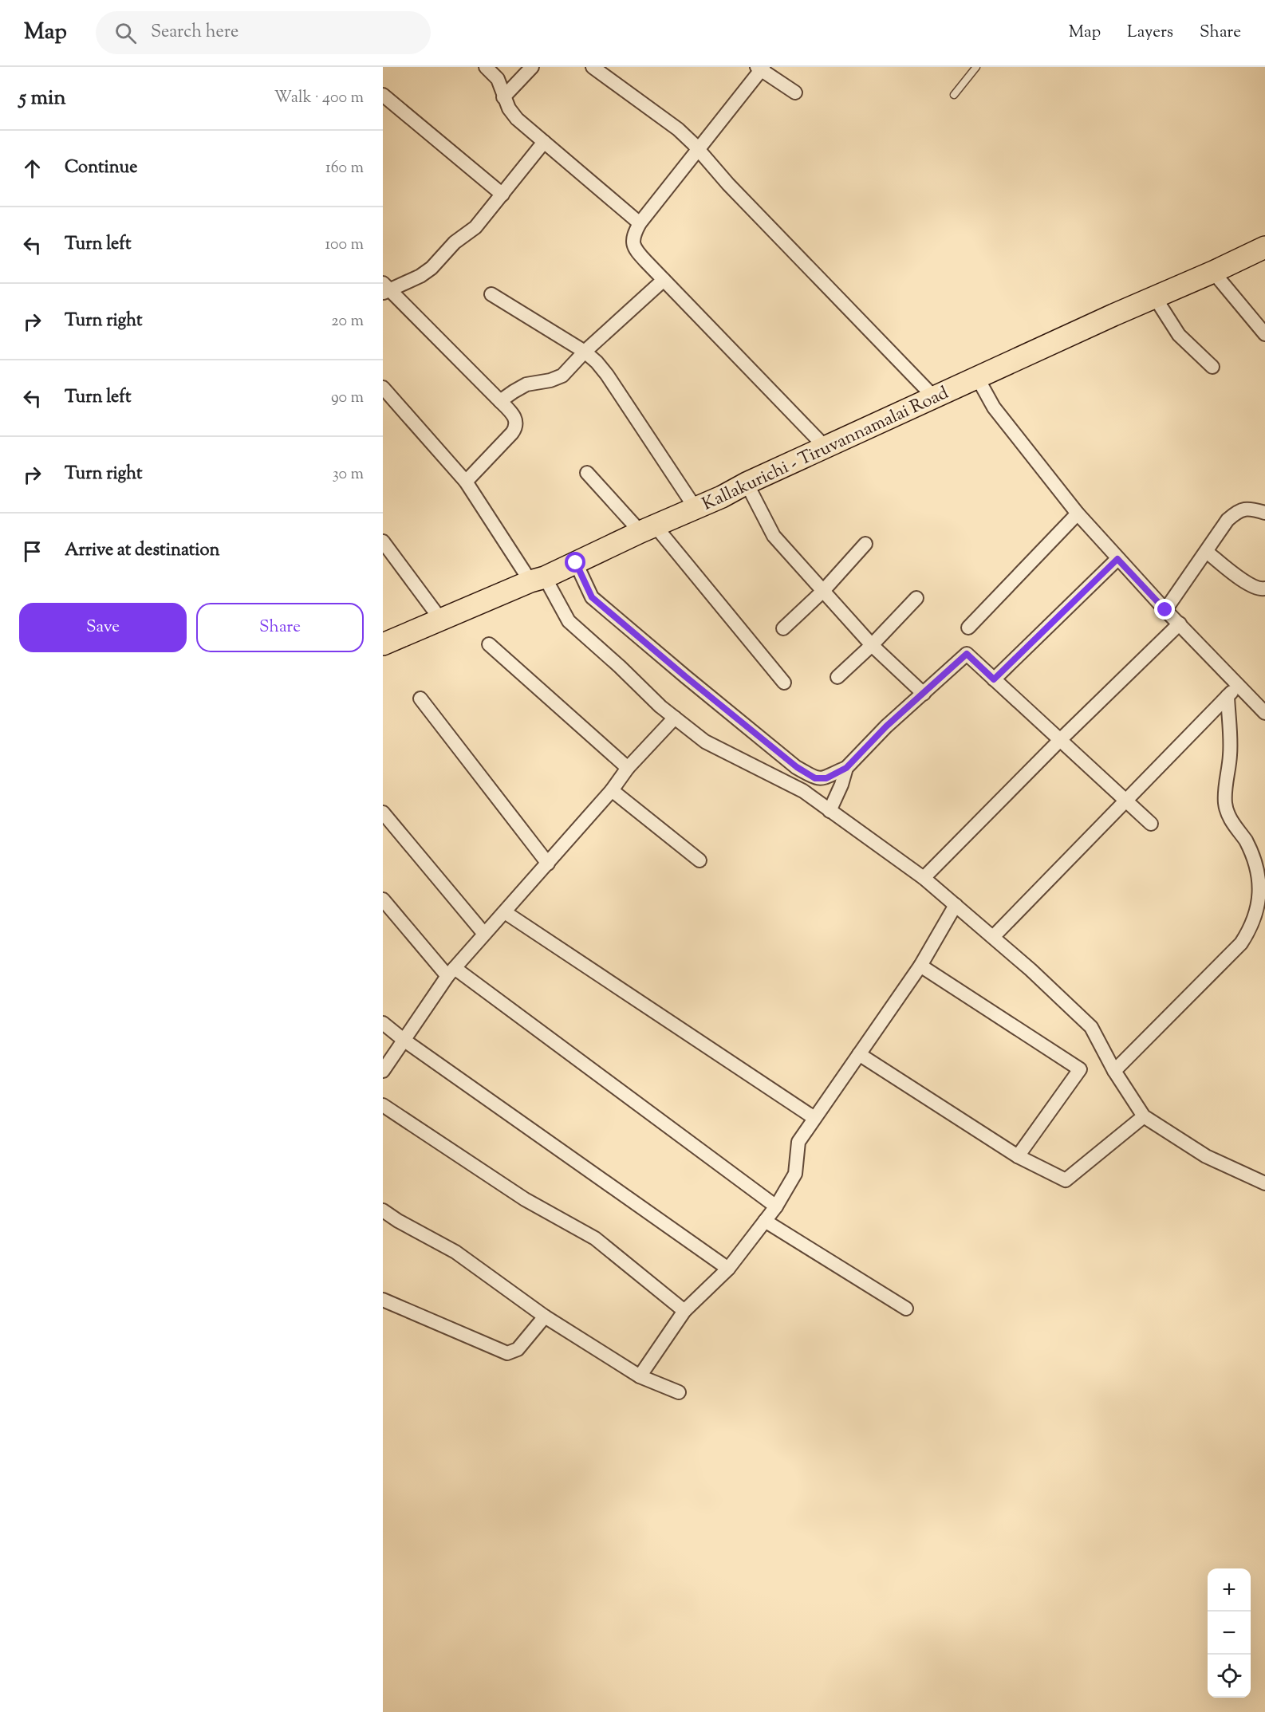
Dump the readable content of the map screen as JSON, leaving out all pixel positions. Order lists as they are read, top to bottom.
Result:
{
  "streets": {
    "highway": ["Kallakurichi - Tiruvannamalai Road"]
  },
  "page": {
    "header": "Map",
    "search": "Search here",
    "nav": ["Map", "Layers", "Share"],
    "heading": ["5 min", "Walk · 400 m"],
    "list": [
      ["Continue", "160 m"],
      ["Turn left", "100 m"],
      ["Turn right", "20 m"],
      ["Turn left", "90 m"],
      ["Turn right", "30 m"],
      "Arrive at destination"
    ],
    "buttons": ["Save", "Share"],
    "map_buttons": ["+", "−"]
  }
}
